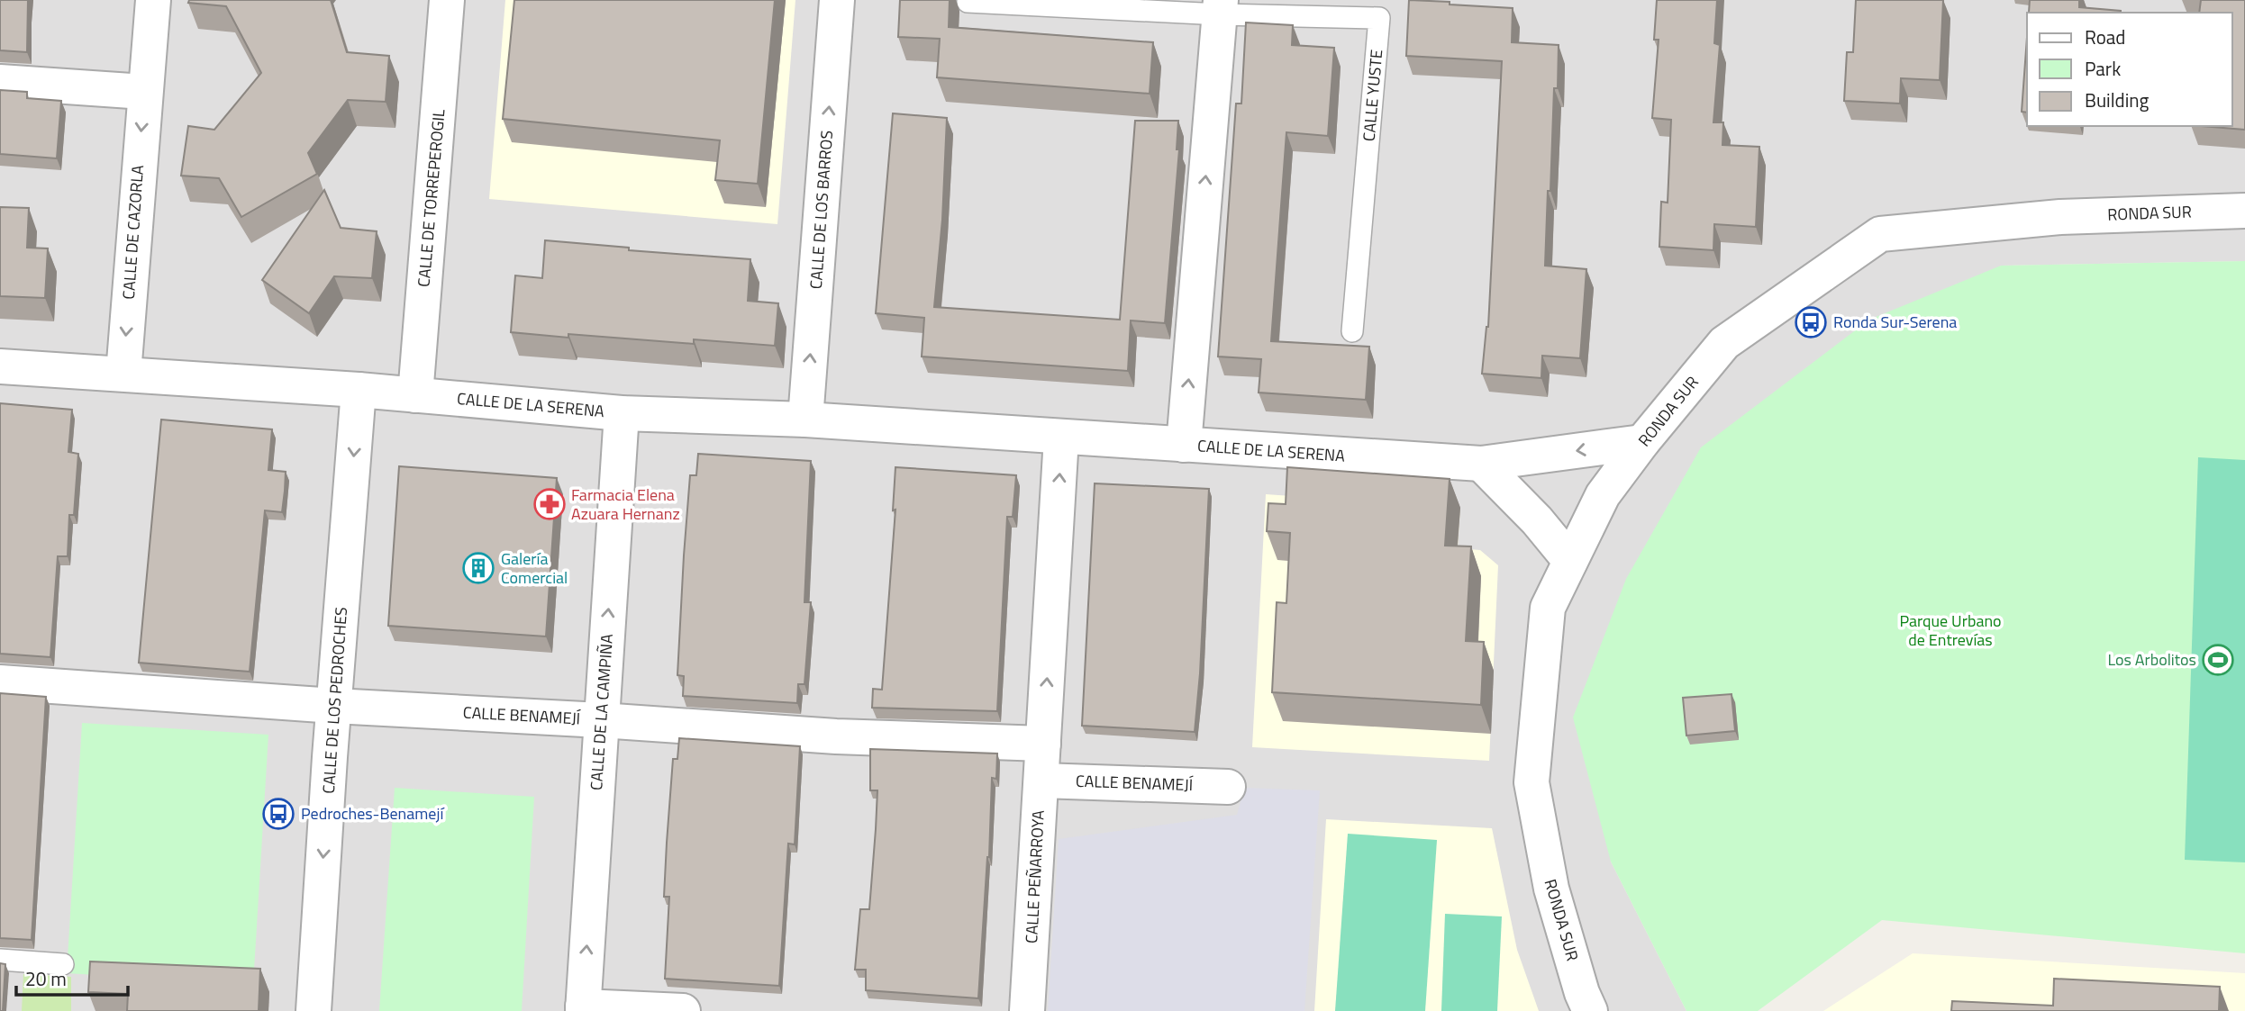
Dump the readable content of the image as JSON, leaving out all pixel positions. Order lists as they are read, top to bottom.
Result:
{
  "streets": {
    "street": [
      "CALLE DE TORREPEROGIL",
      "CALLE DE LOS BARROS",
      "RONDA SUR",
      "CALLE DE CAZORLA",
      "CALLE DE LA SERENA",
      "CALLE DE LOS PEDROCHES",
      "CALLE DE LA CAMPIÑA",
      "CALLE BENAMEJÍ",
      "CALLE PEÑARROYA"
    ],
    "lane": ["CALLE YUSTE"]
  },
  "crossings": [
    ["CALLE DE TORREPEROGIL", "CALLE DE LA SERENA"],
    ["CALLE DE LOS BARROS", "CALLE DE LA SERENA"],
    ["RONDA SUR", "CALLE DE LA SERENA"],
    ["CALLE DE CAZORLA", "CALLE DE LA SERENA"],
    ["CALLE DE LA SERENA", "CALLE DE LOS PEDROCHES"],
    ["CALLE DE LA SERENA", "CALLE DE LA CAMPIÑA"],
    ["CALLE DE LOS PEDROCHES", "CALLE BENAMEJÍ"],
    ["CALLE DE LA CAMPIÑA", "CALLE BENAMEJÍ"],
    ["CALLE BENAMEJÍ", "CALLE PEÑARROYA"]
  ],
  "one_way": [
    "CALLE DE LOS BARROS",
    "CALLE DE CAZORLA",
    "CALLE DE LOS PEDROCHES",
    "CALLE DE LA CAMPIÑA"
  ],
  "parks": ["Parque Urbano de Entrevías"],
  "places": {
    "bus stop": ["Ronda Sur-Serena", "Pedroches-Benamejí"],
    "pharmacy": ["Farmacia Elena Azuara Hernanz"],
    "building": ["Galería Comercial"],
    "sports": ["Los Arbolitos"]
  },
  "legend": ["Road", "Park", "Building"],
  "scale_bar": "20 m"
}
